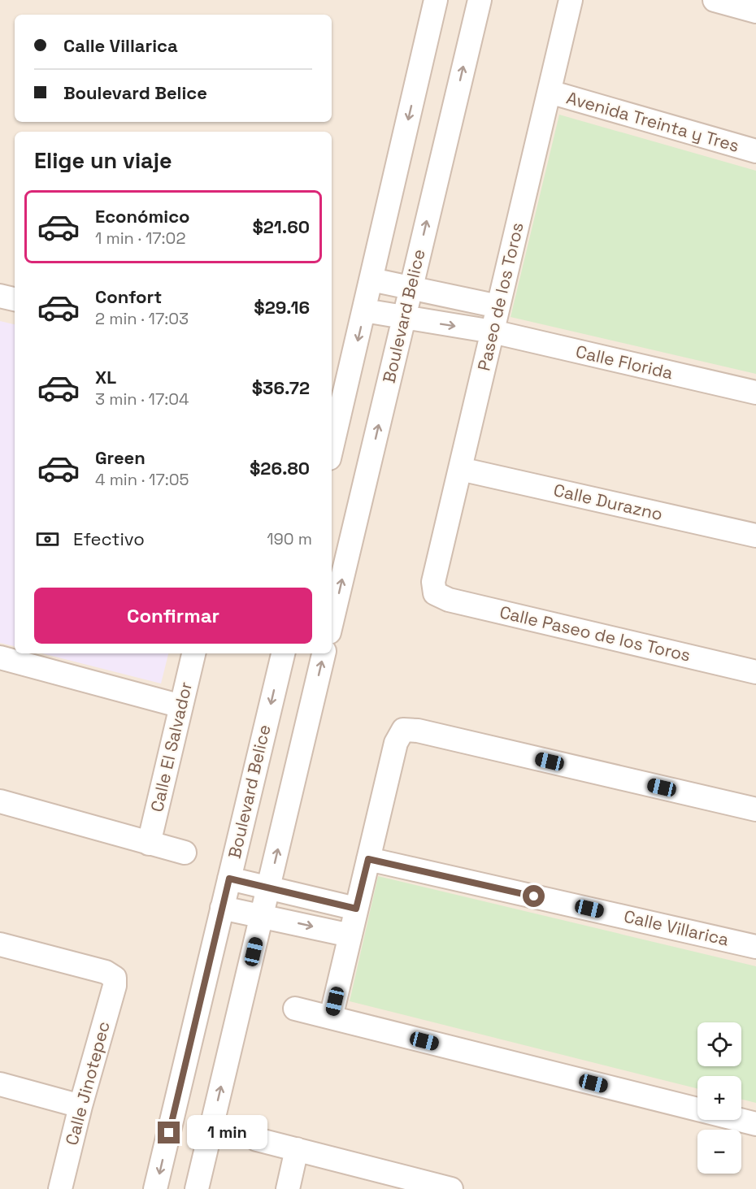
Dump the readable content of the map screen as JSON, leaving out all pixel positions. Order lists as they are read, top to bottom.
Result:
{
  "streets": {
    "street": [
      "Avenida Treinta y Tres",
      "Paseo de los Toros",
      "Boulevard Belice",
      "Calle Florida",
      "Calle Durazno",
      "Calle Paseo de los Toros",
      "Calle El Salvador",
      "Calle Villarica",
      "Calle Jinotepec"
    ]
  },
  "crossings": [
    ["Avenida Treinta y Tres", "Paseo de los Toros"],
    ["Paseo de los Toros", "Calle Florida"],
    ["Paseo de los Toros", "Calle Durazno"],
    ["Paseo de los Toros", "Calle Paseo de los Toros"],
    ["Boulevard Belice", "Calle Florida"]
  ],
  "page": {
    "banner": ["Calle Villarica", "Boulevard Belice"],
    "heading": "Elige un viaje",
    "list": [
      {
        "name": "Económico",
        "note": "1 min · 17:02",
        "value": "$21.60"
      },
      {
        "name": "Confort",
        "note": "2 min · 17:03",
        "value": "$29.16"
      },
      {
        "name": "XL",
        "note": "3 min · 17:04",
        "value": "$36.72"
      },
      {
        "name": "Green",
        "note": "4 min · 17:05",
        "value": "$26.80"
      }
    ],
    "pay": ["Efectivo", "190 m"],
    "buttons": "Confirmar",
    "map_buttons": ["+", "−"],
    "bubble": "1 min"
  }
}
